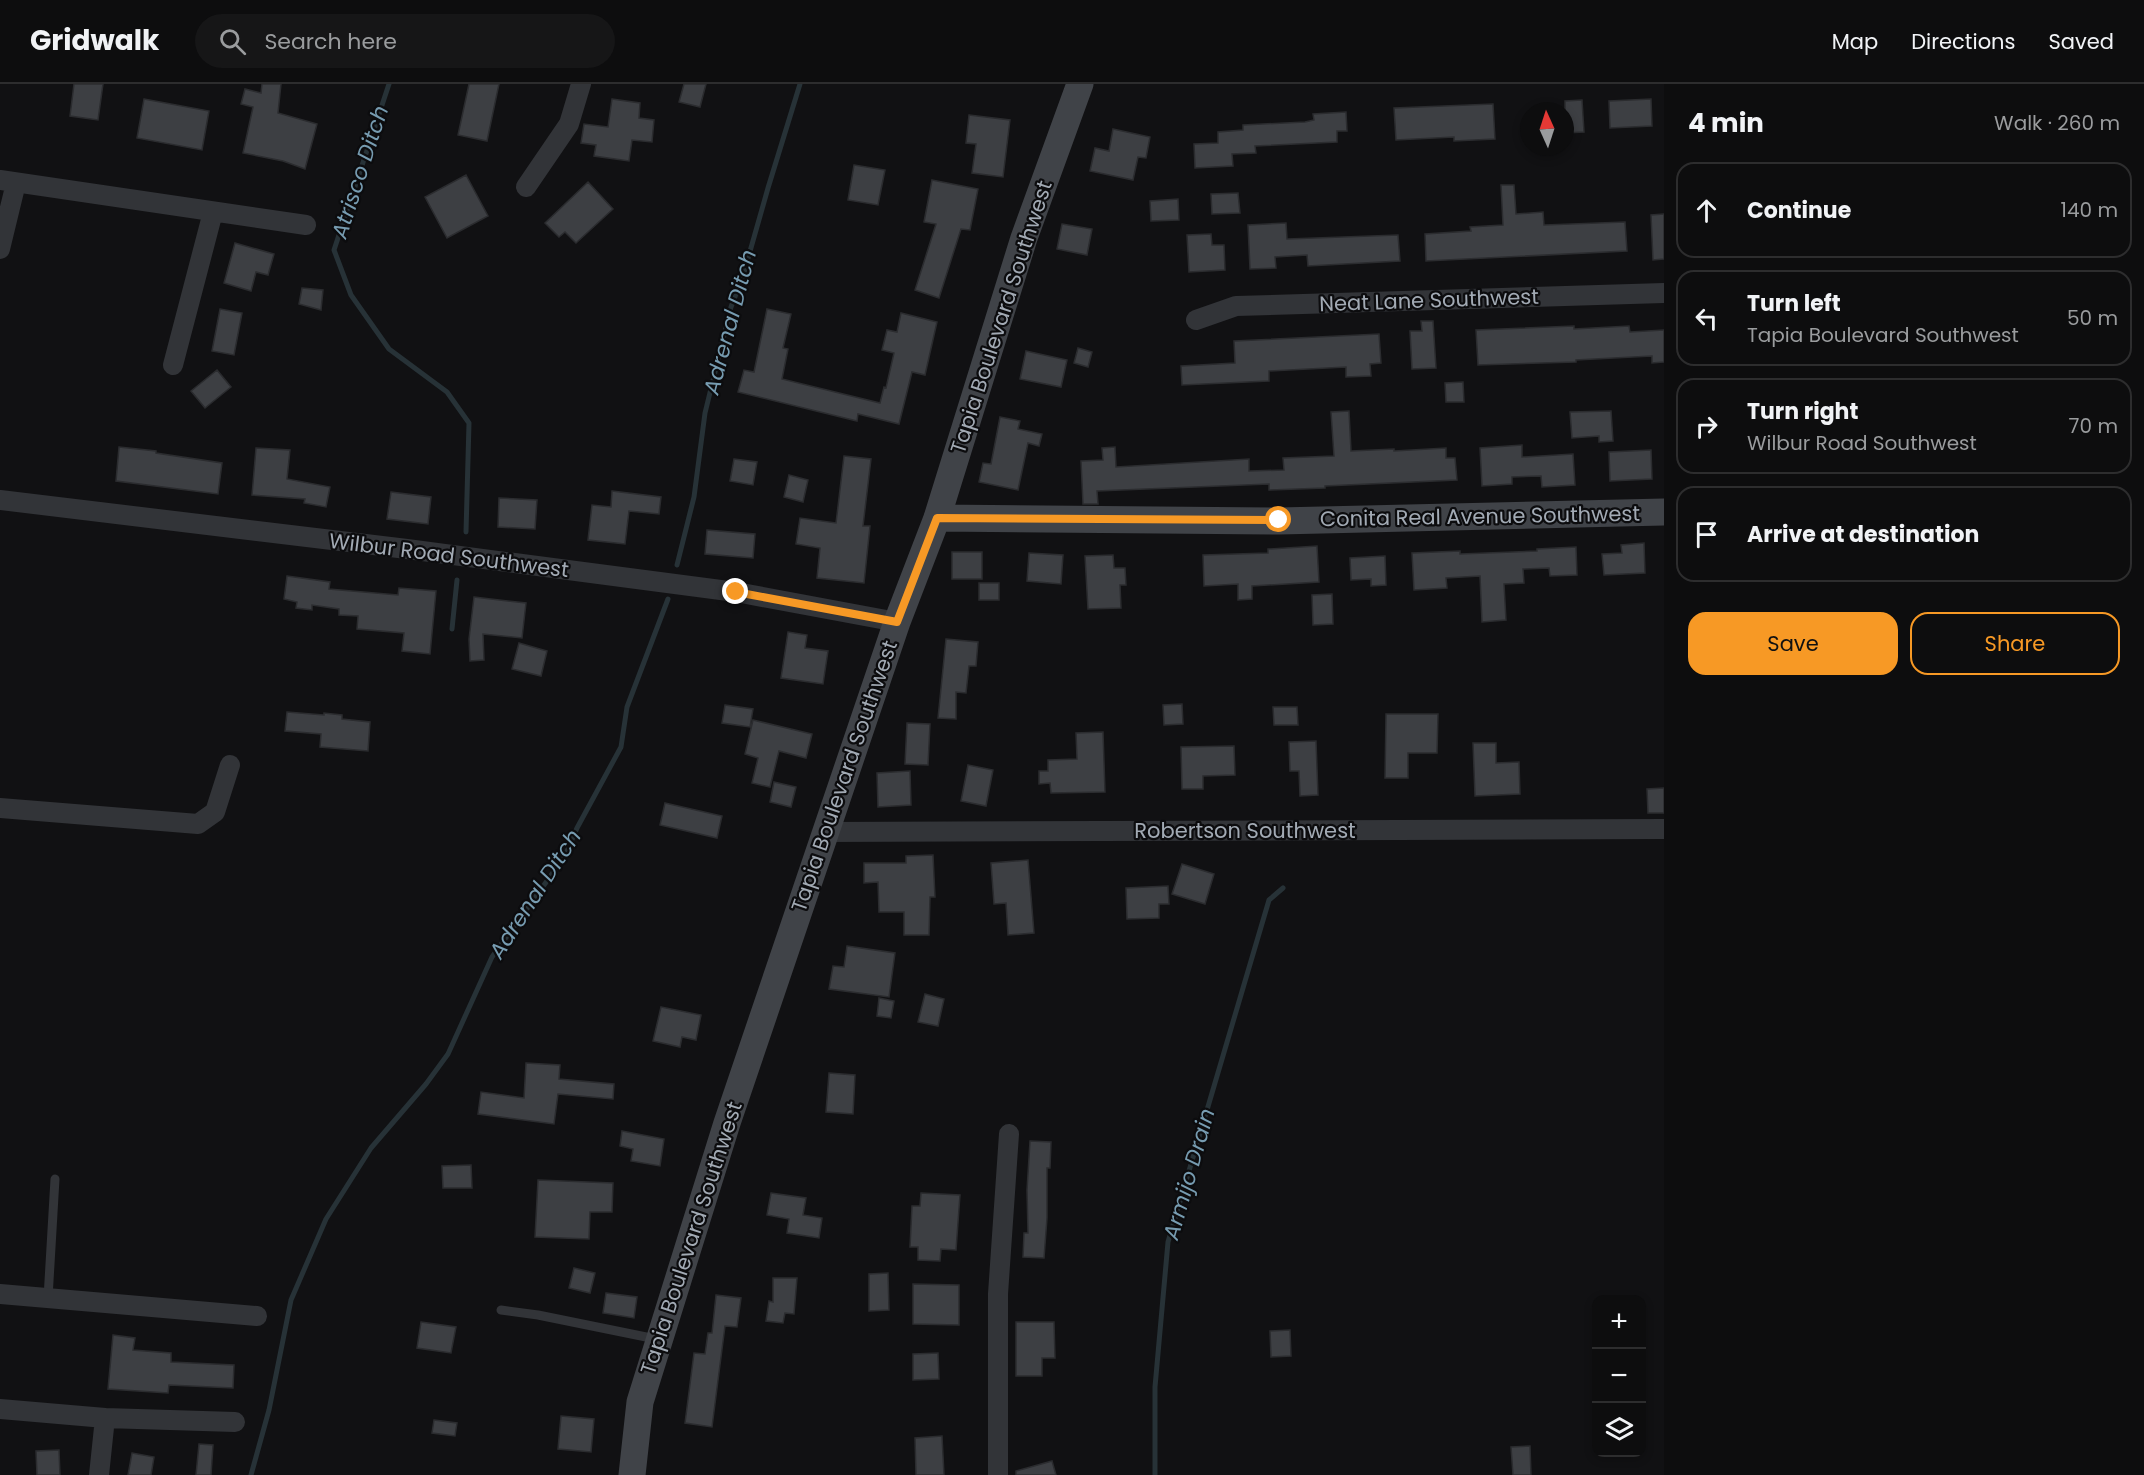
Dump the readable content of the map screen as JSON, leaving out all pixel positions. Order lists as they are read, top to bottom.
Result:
{
  "streets": {
    "street": [
      "Neat Lane Southwest",
      "Tapia Boulevard Southwest",
      "Conita Real Avenue Southwest",
      "Wilbur Road Southwest",
      "Robertson Southwest"
    ]
  },
  "crossings": [
    ["Tapia Boulevard Southwest", "Conita Real Avenue Southwest"],
    ["Tapia Boulevard Southwest", "Wilbur Road Southwest"],
    ["Tapia Boulevard Southwest", "Robertson Southwest"]
  ],
  "water": ["Atrisco Ditch", "Adrenal Ditch", "Armijo Drain"],
  "north": "top",
  "page": {
    "header": "Gridwalk",
    "search": "Search here",
    "nav": ["Map", "Directions", "Saved"],
    "heading": ["4 min", "Walk · 260 m"],
    "list": [
      ["Continue", "140 m"],
      ["Turn left", "Tapia Boulevard Southwest", "50 m"],
      ["Turn right", "Wilbur Road Southwest", "70 m"],
      "Arrive at destination"
    ],
    "buttons": ["Save", "Share"],
    "map_buttons": ["+", "−"]
  }
}
